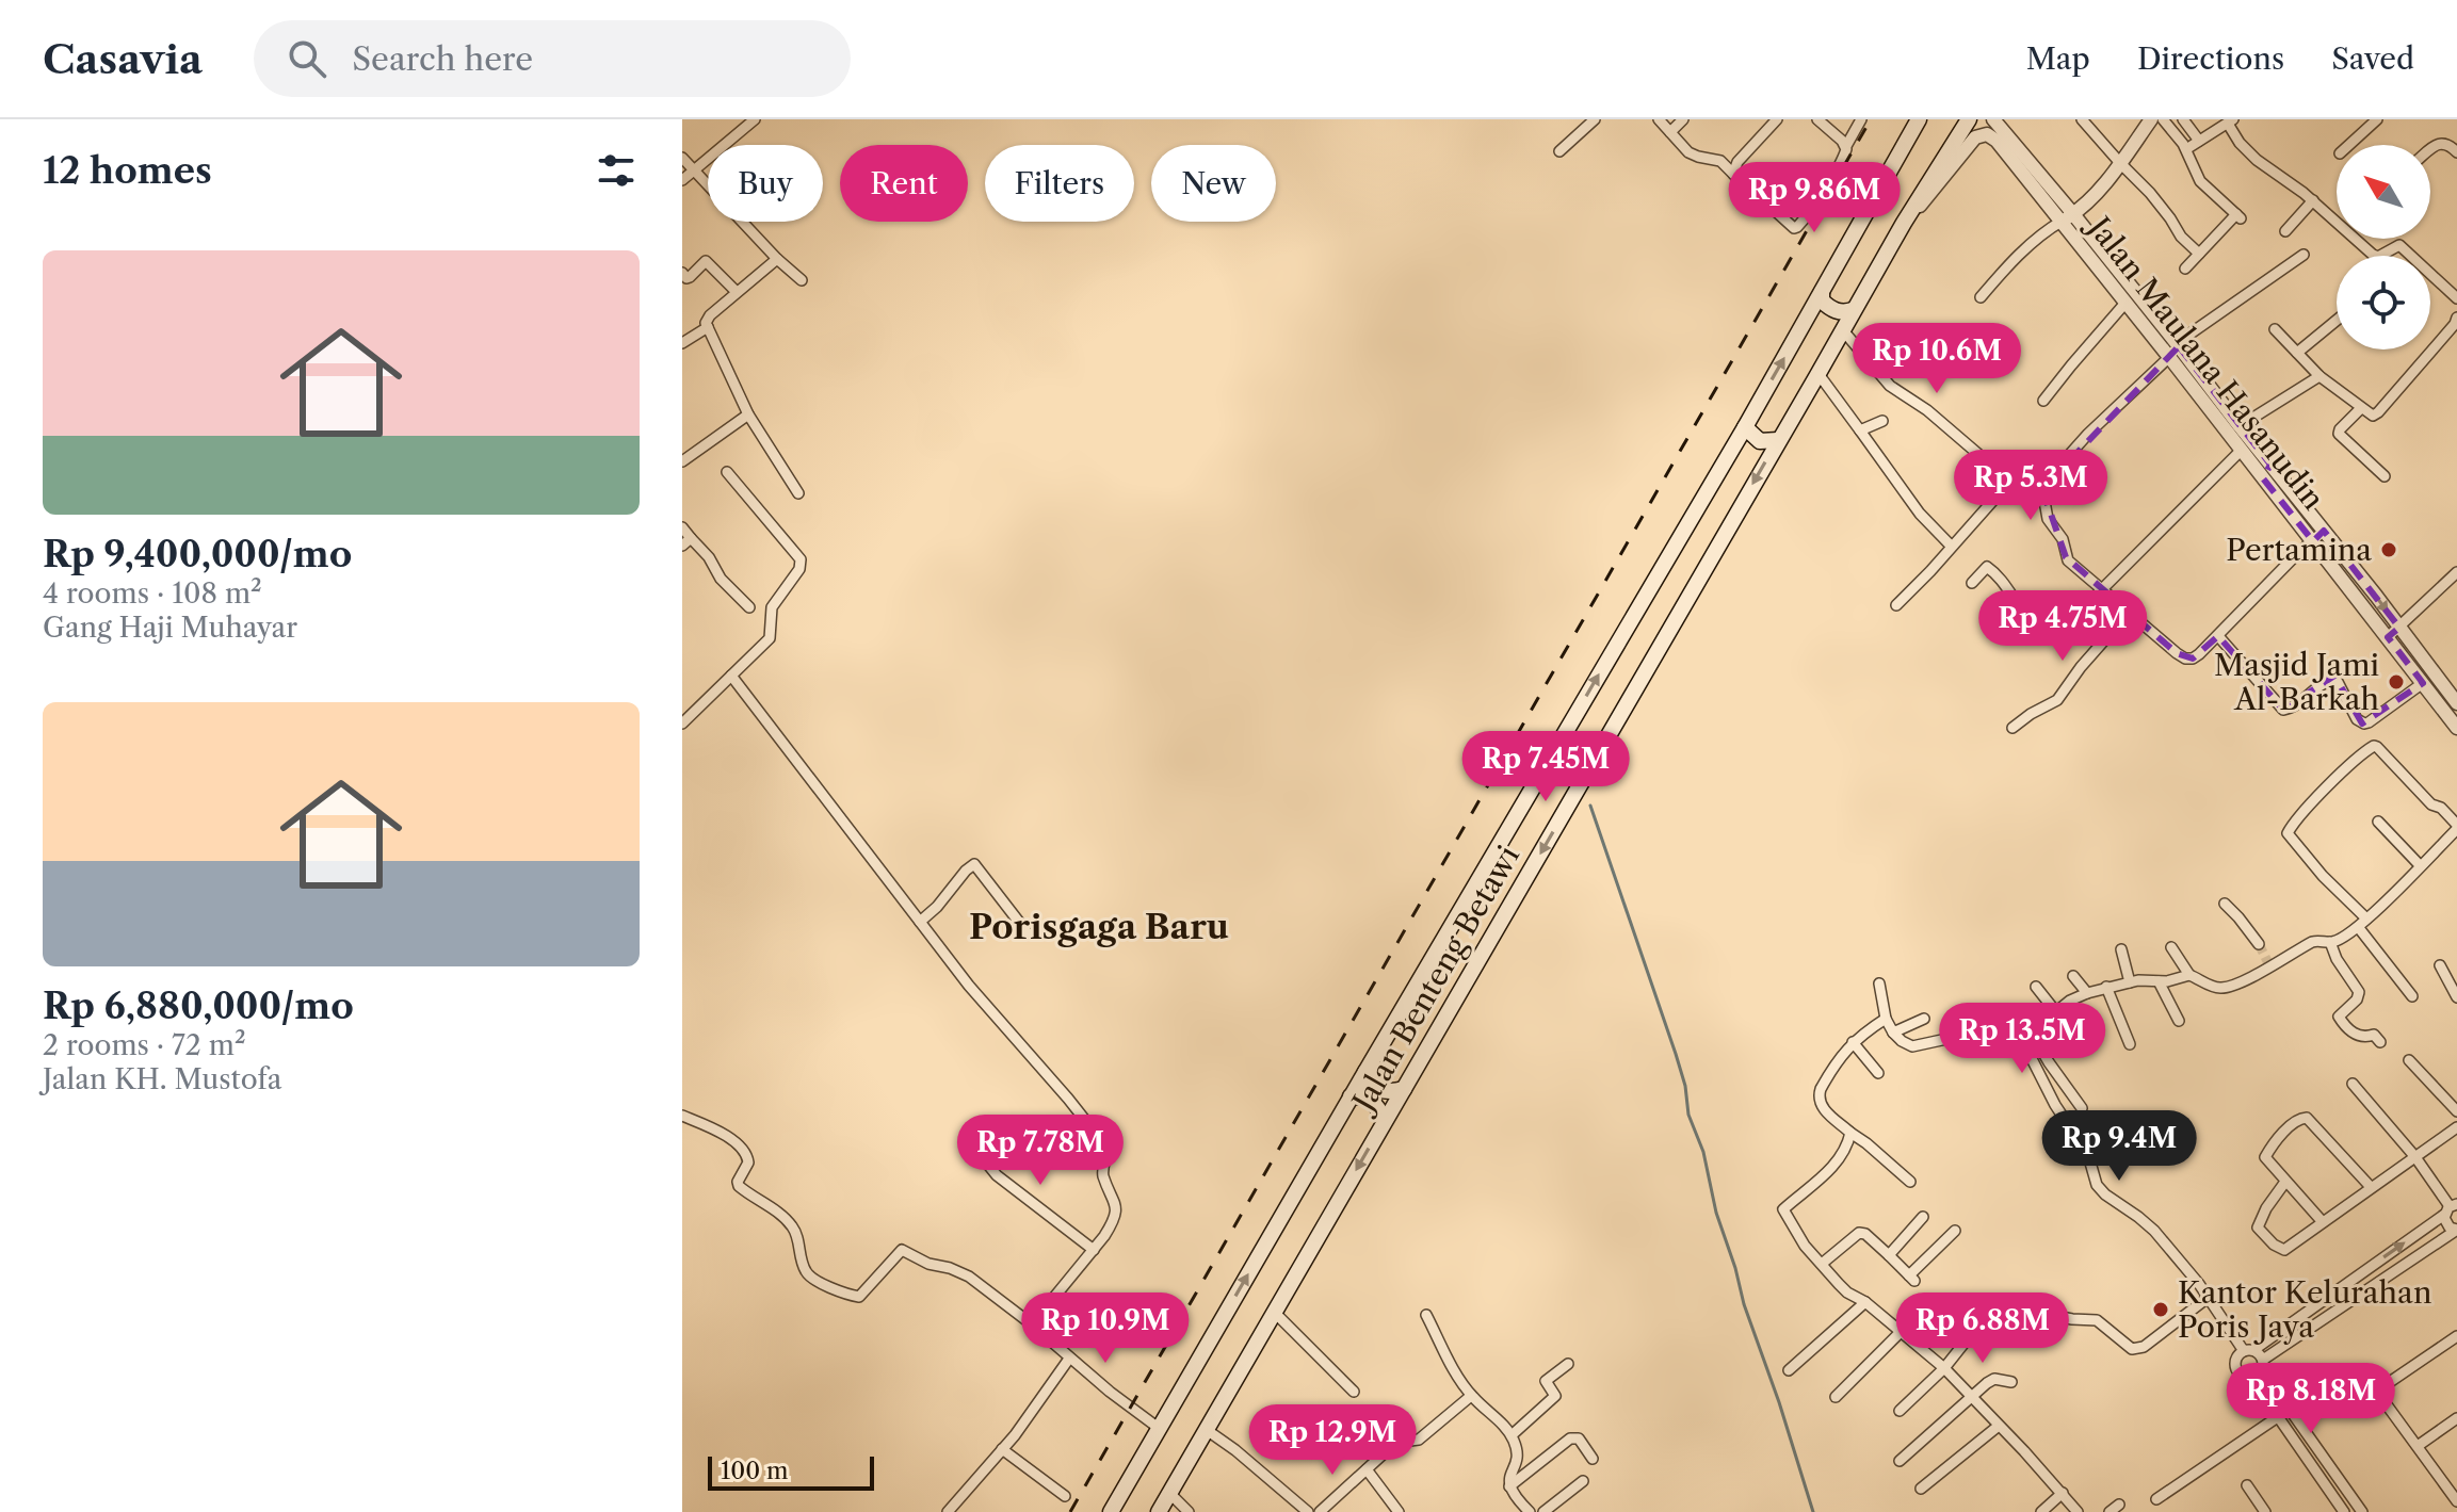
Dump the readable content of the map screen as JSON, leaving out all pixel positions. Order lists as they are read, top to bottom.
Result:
{
  "streets": {
    "main road": ["Jalan Benteng Betawi"],
    "street": ["Jalan Maulana Hasanudin"]
  },
  "crossings": [
    ["Jalan Maulana Hasanudin", "Jalan Benteng Betawi"]
  ],
  "districts": ["Porisgaga Baru"],
  "places": ["Pertamina", "Masjid Jami Al-Barkah", "Kantor Kelurahan Poris Jaya"],
  "scale_bar": "100 m",
  "north": "top left",
  "page": {
    "header": "Casavia",
    "search": "Search here",
    "nav": ["Map", "Directions", "Saved"],
    "heading": "12 homes",
    "chip": [
      "Buy",
      "Rent",
      "Filters",
      "New"
    ],
    "price": [
      "Rp 9.86M",
      "Rp 10.6M",
      "Rp 5.3M",
      "Rp 4.75M",
      "Rp 7.45M",
      "Rp 13.5M",
      "Rp 9.4M",
      "Rp 7.78M",
      "Rp 10.9M",
      "Rp 6.88M",
      "Rp 8.18M",
      "Rp 12.9M"
    ],
    "list": [
      {
        "name": "Rp 9,400,000/mo",
        "note": "4 rooms · 108 m² · Gang Haji Muhayar"
      },
      {
        "name": "Rp 6,880,000/mo",
        "note": "2 rooms · 72 m² · Jalan KH. Mustofa"
      }
    ],
    "scale": "100 m"
  }
}
